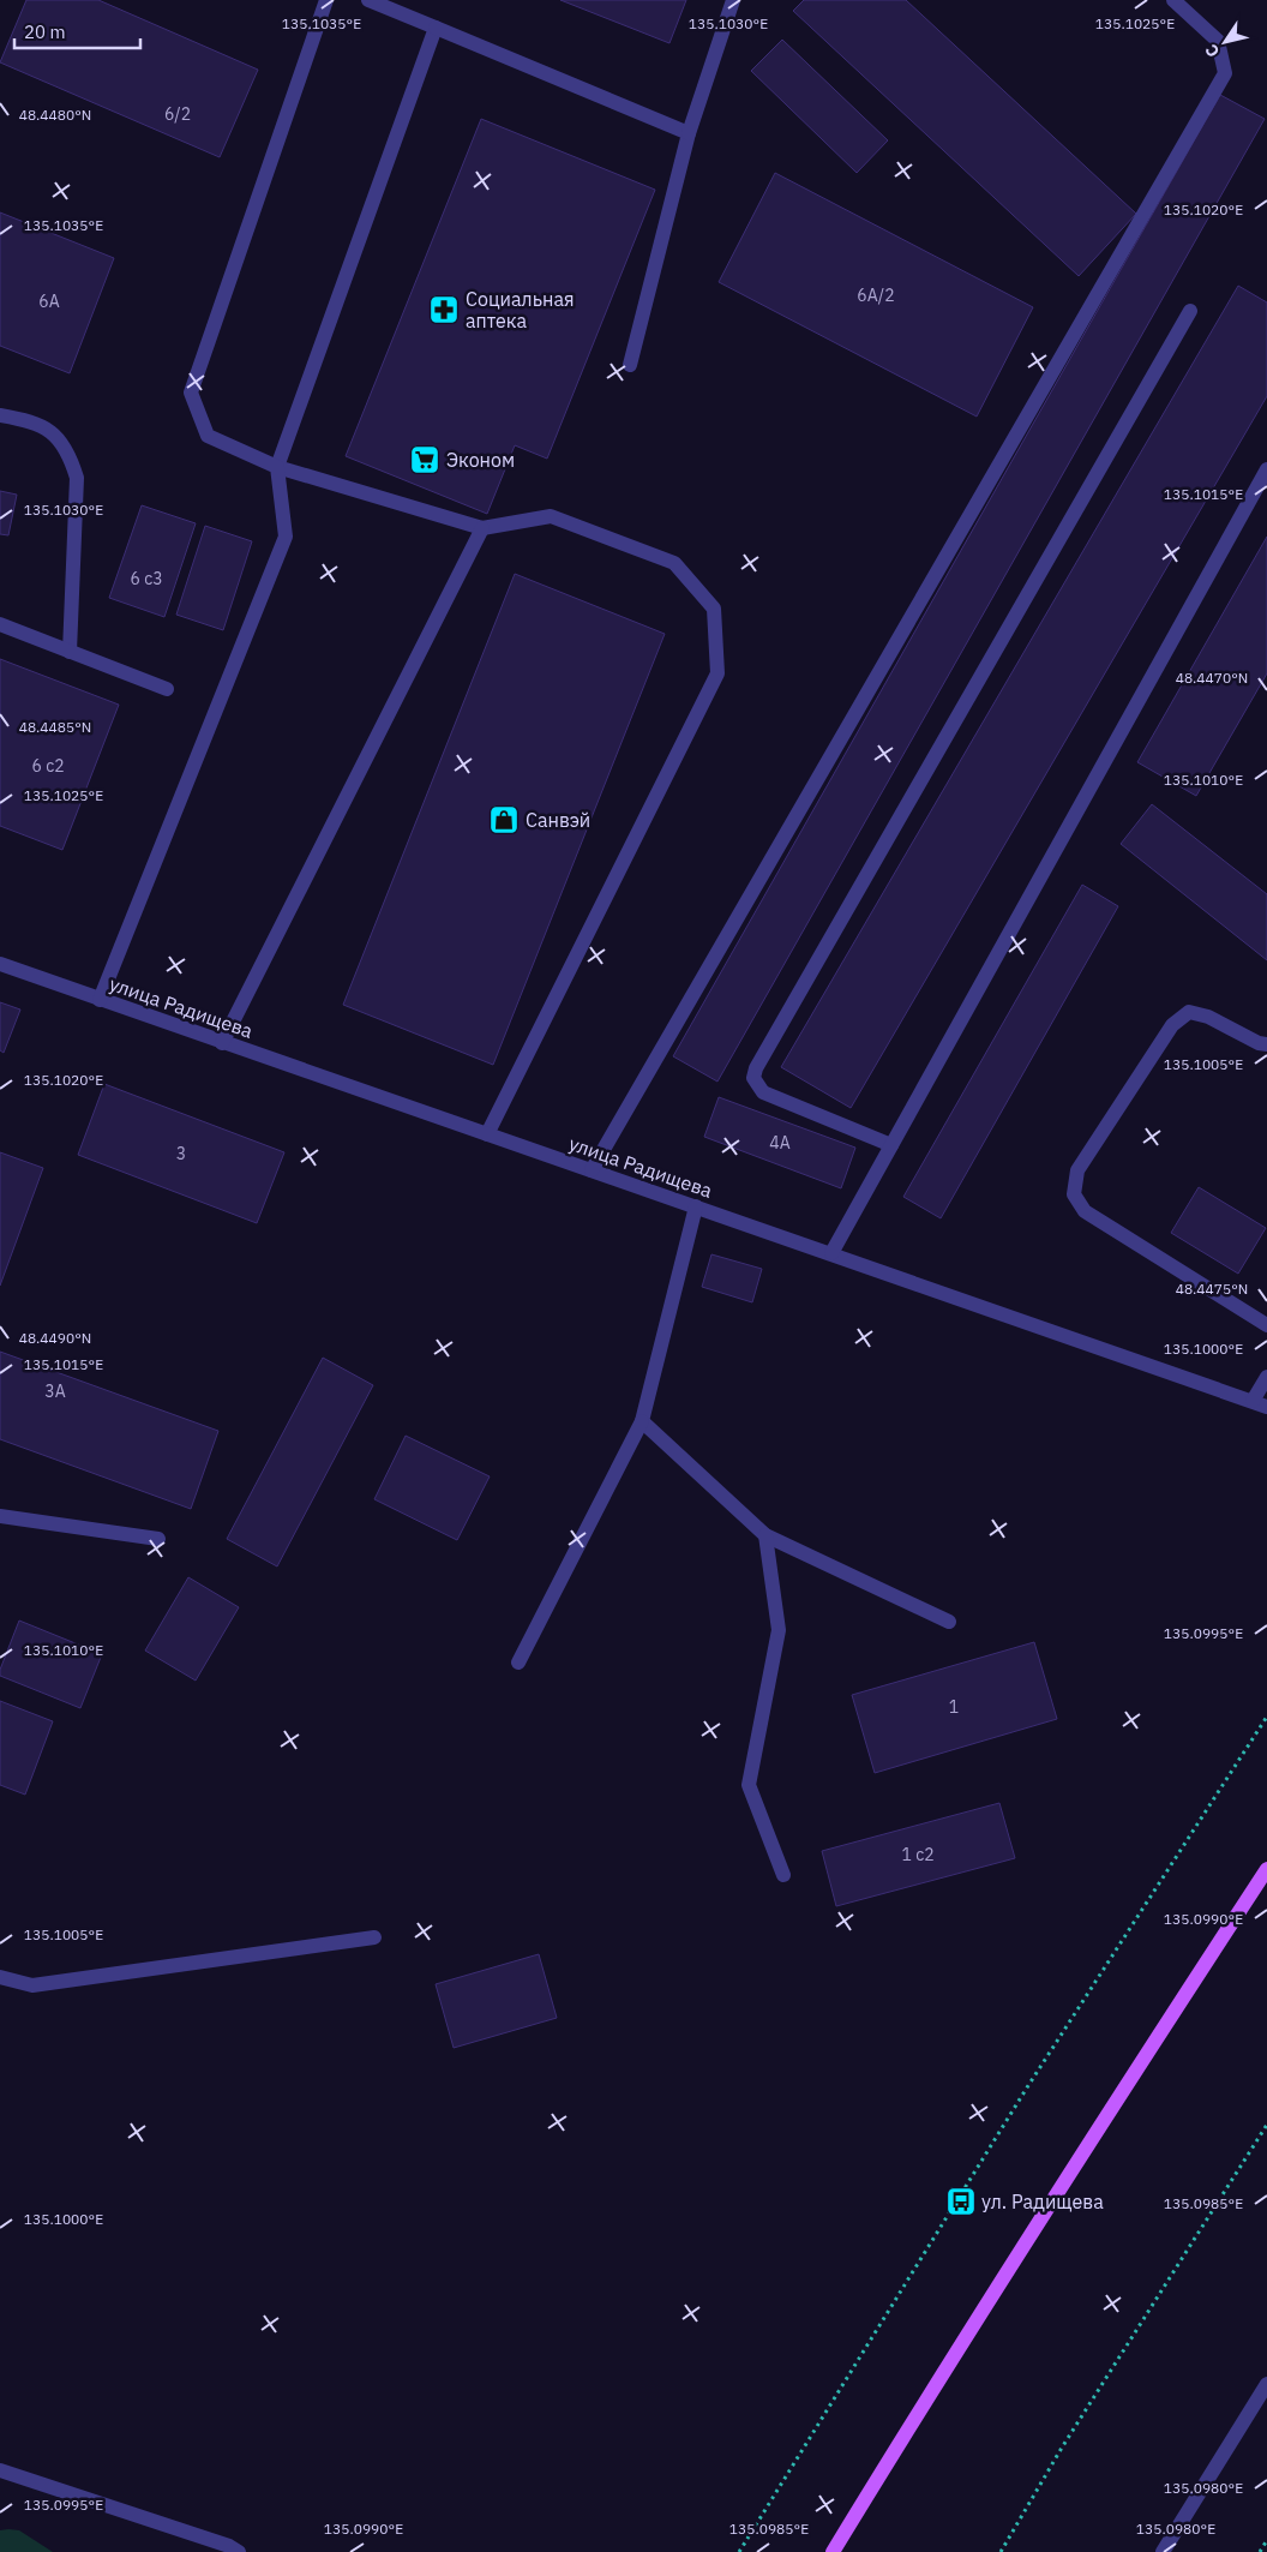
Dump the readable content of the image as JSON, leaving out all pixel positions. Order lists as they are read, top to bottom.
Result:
{
  "streets": {
    "street": ["улица Радищева"]
  },
  "places": {
    "pharmacy": ["Социальная аптека"],
    "supermarket": ["Эконом"],
    "shop": ["Санвэй"],
    "bus stop": ["ул. Радищева"]
  },
  "house_numbers": [
    "6/2",
    "6А/2",
    "6А",
    "6 с3",
    "6 с2",
    "4А",
    "3",
    "3А",
    "1",
    "1 с2"
  ],
  "scale_bar": "20 m",
  "north": "bottom left",
  "coordinates": [
    "135.1035°E",
    "135.1030°E",
    "135.1025°E",
    "48.4480°N",
    "135.1020°E",
    "135.1015°E",
    "48.4470°N",
    "48.4485°N",
    "135.1010°E",
    "135.1005°E",
    "48.4475°N",
    "48.4490°N",
    "135.1000°E",
    "135.0995°E",
    "135.0990°E",
    "135.0985°E",
    "135.0980°E"
  ]
}
